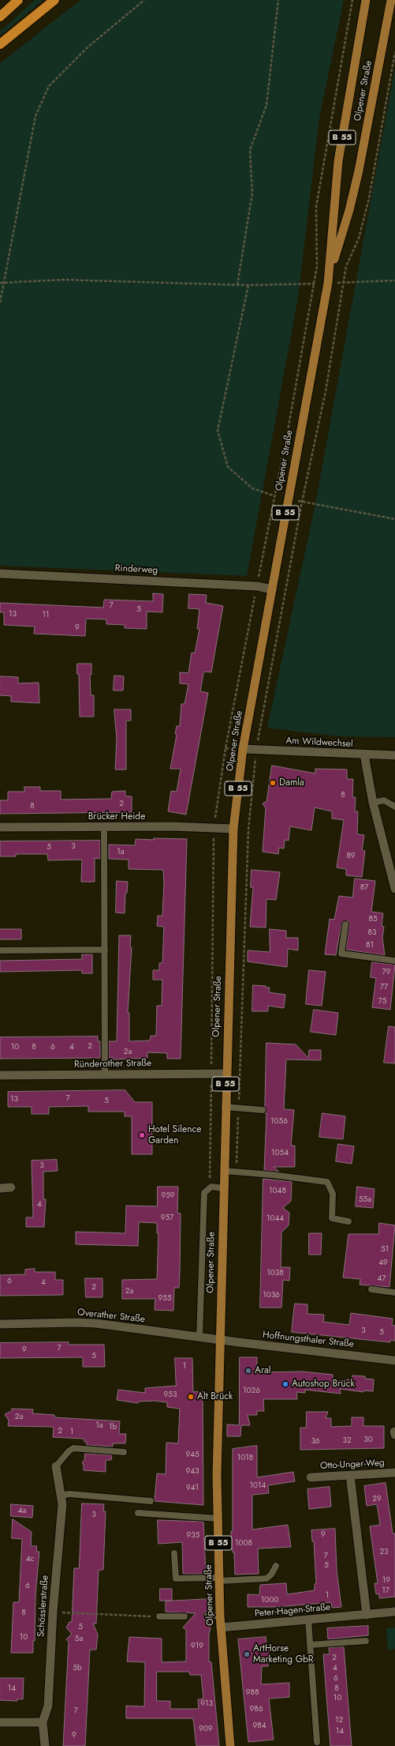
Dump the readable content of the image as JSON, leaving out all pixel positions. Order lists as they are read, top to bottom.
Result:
{
  "streets": {
    "main road": ["Olpener Straße", "B 55"],
    "street": [
      "Rinderweg",
      "Am Wildwechsel",
      "Brücker Heide",
      "Ründerother Straße",
      "Overather Straße",
      "Hoffnungsthaler Straße",
      "Otto-Unger-Weg",
      "Schösslerstraße",
      "Peter-Hagen-Straße"
    ]
  },
  "crossings": [
    ["Olpener Straße", "Rinderweg"],
    ["Olpener Straße", "Am Wildwechsel"],
    ["Olpener Straße", "Brücker Heide"],
    ["Olpener Straße", "Ründerother Straße"],
    ["Olpener Straße", "Overather Straße"],
    ["Olpener Straße", "Hoffnungsthaler Straße"],
    ["Olpener Straße", "Peter-Hagen-Straße"],
    ["Overather Straße", "Hoffnungsthaler Straße"]
  ],
  "places": [
    "Damla",
    "Hotel Silence Garden",
    "Aral",
    "Autoshop Brück",
    "Alt Brück",
    "ArtHorse Marketing GbR"
  ],
  "house_numbers": [
    "7",
    "5",
    "13",
    "11",
    "9",
    "8",
    "2",
    "8",
    "3",
    "5",
    "1a",
    "89",
    "87",
    "85",
    "83",
    "81",
    "79",
    "77",
    "75",
    "2",
    "10",
    "8",
    "6",
    "4",
    "2a",
    "7",
    "13",
    "5",
    "1056",
    "1054",
    "3",
    "1048",
    "959",
    "55a",
    "4",
    "957",
    "1044",
    "51",
    "49",
    "1038",
    "47",
    "6",
    "4",
    "2",
    "2a",
    "1036",
    "955",
    "3",
    "5",
    "7",
    "9",
    "5",
    "1",
    "1026",
    "953",
    "2a",
    "1a",
    "1b",
    "2",
    "1",
    "30",
    "32",
    "36",
    "945",
    "1018",
    "943",
    "1014",
    "941",
    "29",
    "4a",
    "3",
    "9",
    "935",
    "1008",
    "23",
    "7",
    "4c",
    "5",
    "19",
    "6",
    "17",
    "1",
    "1000",
    "8",
    "5",
    "10",
    "5a",
    "919",
    "2",
    "5b",
    "4",
    "6",
    "14",
    "8",
    "988",
    "10",
    "913",
    "986",
    "7",
    "12",
    "984",
    "909",
    "14",
    "9"
  ]
}
